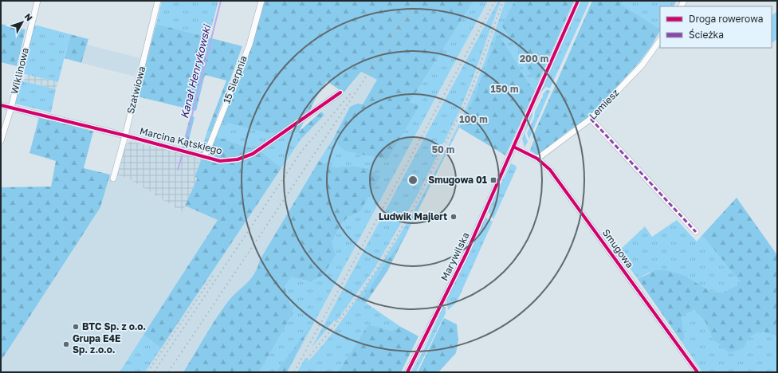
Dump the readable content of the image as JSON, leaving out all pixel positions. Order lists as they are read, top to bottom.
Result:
{
  "streets": {
    "street": [
      "Wiklinowa",
      "15 Sierpnia",
      "Szałwiowa",
      "Lemiesz",
      "Marcina Kątskiego",
      "Smugowa",
      "Marywilska"
    ]
  },
  "crossings": [
    ["Wiklinowa", "Marcina Kątskiego"],
    ["15 Sierpnia", "Marcina Kątskiego"],
    ["Szałwiowa", "Marcina Kątskiego"],
    ["Lemiesz", "Smugowa"],
    ["Smugowa", "Marywilska"]
  ],
  "water": ["Kanał Henrykowski"],
  "places": {
    "transit": ["Smugowa 01"],
    "other": ["Ludwik Majlert", "BTC Sp. z o.o.", "Grupa E4E Sp. z.o.o."]
  },
  "legend": ["Droga rowerowa", "Ścieżka"],
  "north": "top right",
  "rings": [
    "200 m",
    "150 m",
    "100 m",
    "50 m"
  ]
}
